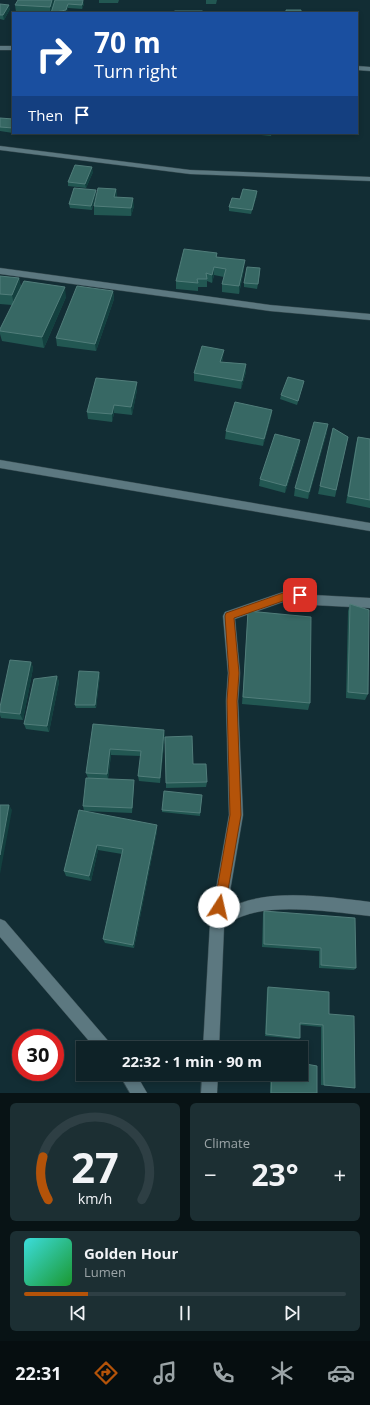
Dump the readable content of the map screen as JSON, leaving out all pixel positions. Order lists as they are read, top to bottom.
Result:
{
  "page": {
    "turn": ["70 m", "Turn right"],
    "then": "Then",
    "limit": "30",
    "trip": "22:32 · 1 min · 90 m",
    "tile": "Climate",
    "heat": ["−", "23°", "+"],
    "song": ["Golden Hour", "Lumen"],
    "tabs": "22:31",
    "gauge": ["27", "km/h"]
  }
}
